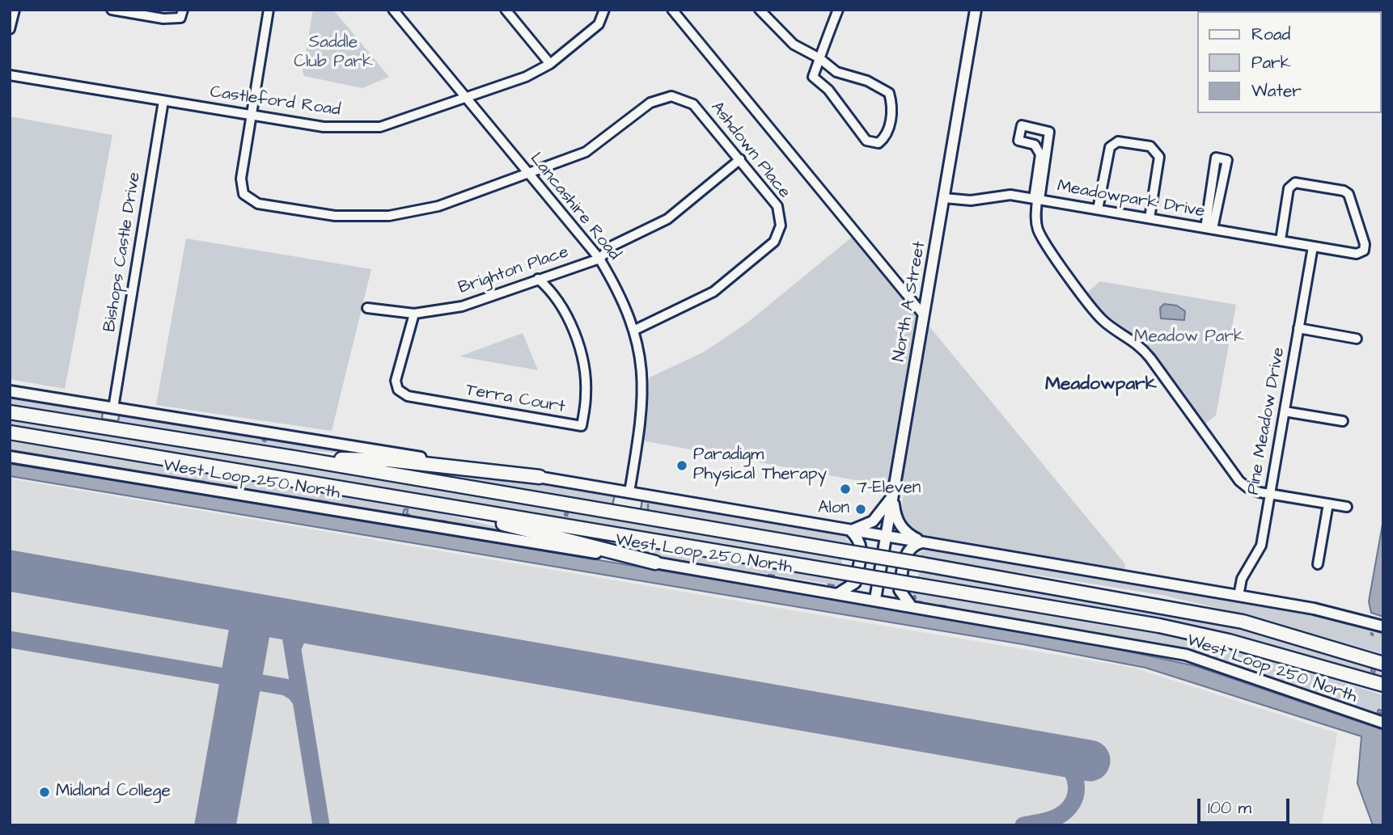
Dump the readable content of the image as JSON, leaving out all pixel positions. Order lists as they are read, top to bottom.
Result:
{
  "streets": {
    "main road": ["North A Street", "West Loop 250 North"],
    "street": [
      "Castleford Road",
      "Ashdown Place",
      "Meadowpark Drive",
      "Lancashire Road",
      "Bishops Castle Drive",
      "Brighton Place",
      "Terra Court",
      "Pine Meadow Drive"
    ]
  },
  "crossings": [
    ["Castleford Road", "Lancashire Road"],
    ["Castleford Road", "Bishops Castle Drive"],
    ["Ashdown Place", "Lancashire Road"],
    ["Ashdown Place", "Brighton Place"],
    ["Meadowpark Drive", "North A Street"],
    ["Meadowpark Drive", "Pine Meadow Drive"],
    ["Lancashire Road", "Brighton Place"],
    ["Brighton Place", "Terra Court"],
    ["North A Street", "West Loop 250 North"]
  ],
  "districts": ["Meadowpark"],
  "parks": ["Saddle Club Park", "Meadow Park"],
  "places": [
    "Paradigm Physical Therapy",
    "7-Eleven",
    "Alon",
    "Midland College"
  ],
  "legend": ["Road", "Park", "Water"],
  "scale_bar": "100 m"
}
